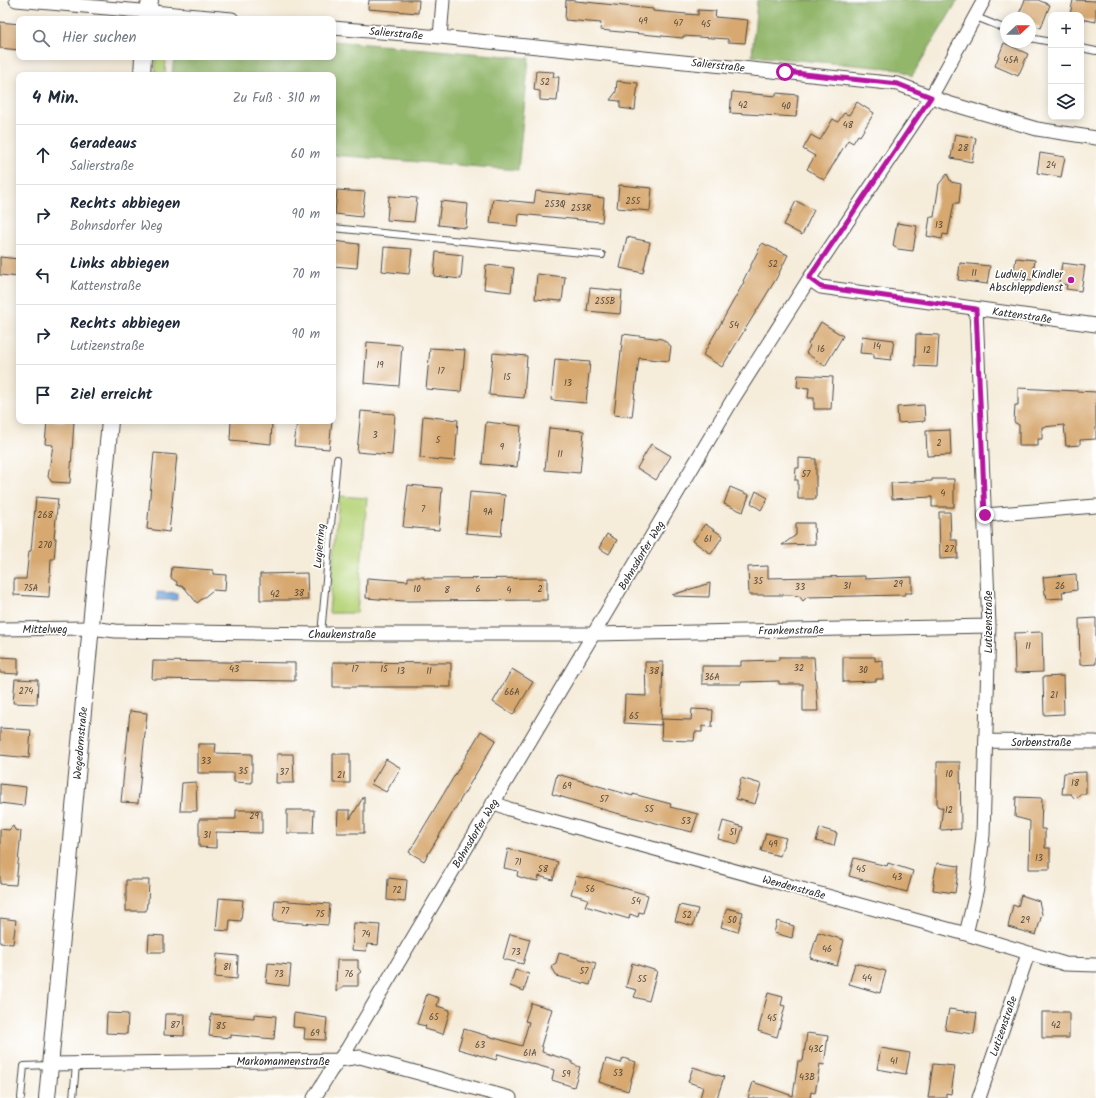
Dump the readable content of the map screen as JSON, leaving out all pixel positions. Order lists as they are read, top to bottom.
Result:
{
  "streets": {
    "street": [
      "Salierstraße",
      "Kattenstraße",
      "Bohnsdorfer Weg",
      "Lutizenstraße",
      "Mittelweg",
      "Frankenstraße",
      "Chaukenstraße",
      "Sorbenstraße",
      "Wegedornstraße",
      "Wendenstraße",
      "Markomannenstraße"
    ],
    "lane": ["Lugierring"]
  },
  "crossings": [
    ["Salierstraße", "Bohnsdorfer Weg"],
    ["Kattenstraße", "Bohnsdorfer Weg"],
    ["Kattenstraße", "Lutizenstraße"],
    ["Lugierring", "Chaukenstraße"],
    ["Bohnsdorfer Weg", "Frankenstraße"],
    ["Bohnsdorfer Weg", "Chaukenstraße"],
    ["Bohnsdorfer Weg", "Wendenstraße"],
    ["Bohnsdorfer Weg", "Markomannenstraße"],
    ["Lutizenstraße", "Frankenstraße"],
    ["Lutizenstraße", "Sorbenstraße"],
    ["Lutizenstraße", "Wendenstraße"],
    ["Mittelweg", "Chaukenstraße"],
    ["Mittelweg", "Wegedornstraße"],
    ["Frankenstraße", "Chaukenstraße"],
    ["Chaukenstraße", "Wegedornstraße"],
    ["Wegedornstraße", "Markomannenstraße"]
  ],
  "places": ["Ludwig Kindler Abschleppdienst"],
  "house_numbers": [
    "49",
    "47",
    "45",
    "45A",
    "52",
    "42",
    "40",
    "48",
    "28",
    "24",
    "255",
    "253Q",
    "253R",
    "13",
    "52",
    "11",
    "255B",
    "54",
    "14",
    "16",
    "12",
    "19",
    "17",
    "15",
    "13",
    "3",
    "5",
    "2",
    "9",
    "11",
    "57",
    "4",
    "7",
    "9A",
    "268",
    "61",
    "270",
    "27",
    "35",
    "29",
    "31",
    "26",
    "33",
    "75A",
    "10",
    "6",
    "2",
    "8",
    "4",
    "38",
    "42",
    "11",
    "32",
    "43",
    "17",
    "15",
    "30",
    "13",
    "11",
    "38",
    "36A",
    "274",
    "66A",
    "21",
    "65",
    "33",
    "35",
    "37",
    "10",
    "21",
    "18",
    "69",
    "57",
    "55",
    "12",
    "29",
    "53",
    "51",
    "31",
    "49",
    "13",
    "71",
    "58",
    "45",
    "43",
    "56",
    "72",
    "54",
    "77",
    "75",
    "52",
    "50",
    "29",
    "74",
    "46",
    "73",
    "81",
    "57",
    "73",
    "76",
    "44",
    "55",
    "65",
    "45",
    "87",
    "42",
    "85",
    "69",
    "63",
    "43C",
    "61A",
    "41",
    "53",
    "59",
    "43B"
  ],
  "north": "right",
  "page": {
    "map_buttons": ["+", "−"],
    "search": "Hier suchen",
    "heading": ["4 Min.", "Zu Fuß · 310 m"],
    "list": [
      ["Geradeaus", "Salierstraße", "60 m"],
      ["Rechts abbiegen", "Bohnsdorfer Weg", "90 m"],
      ["Links abbiegen", "Kattenstraße", "70 m"],
      ["Rechts abbiegen", "Lutizenstraße", "90 m"],
      "Ziel erreicht"
    ]
  }
}
